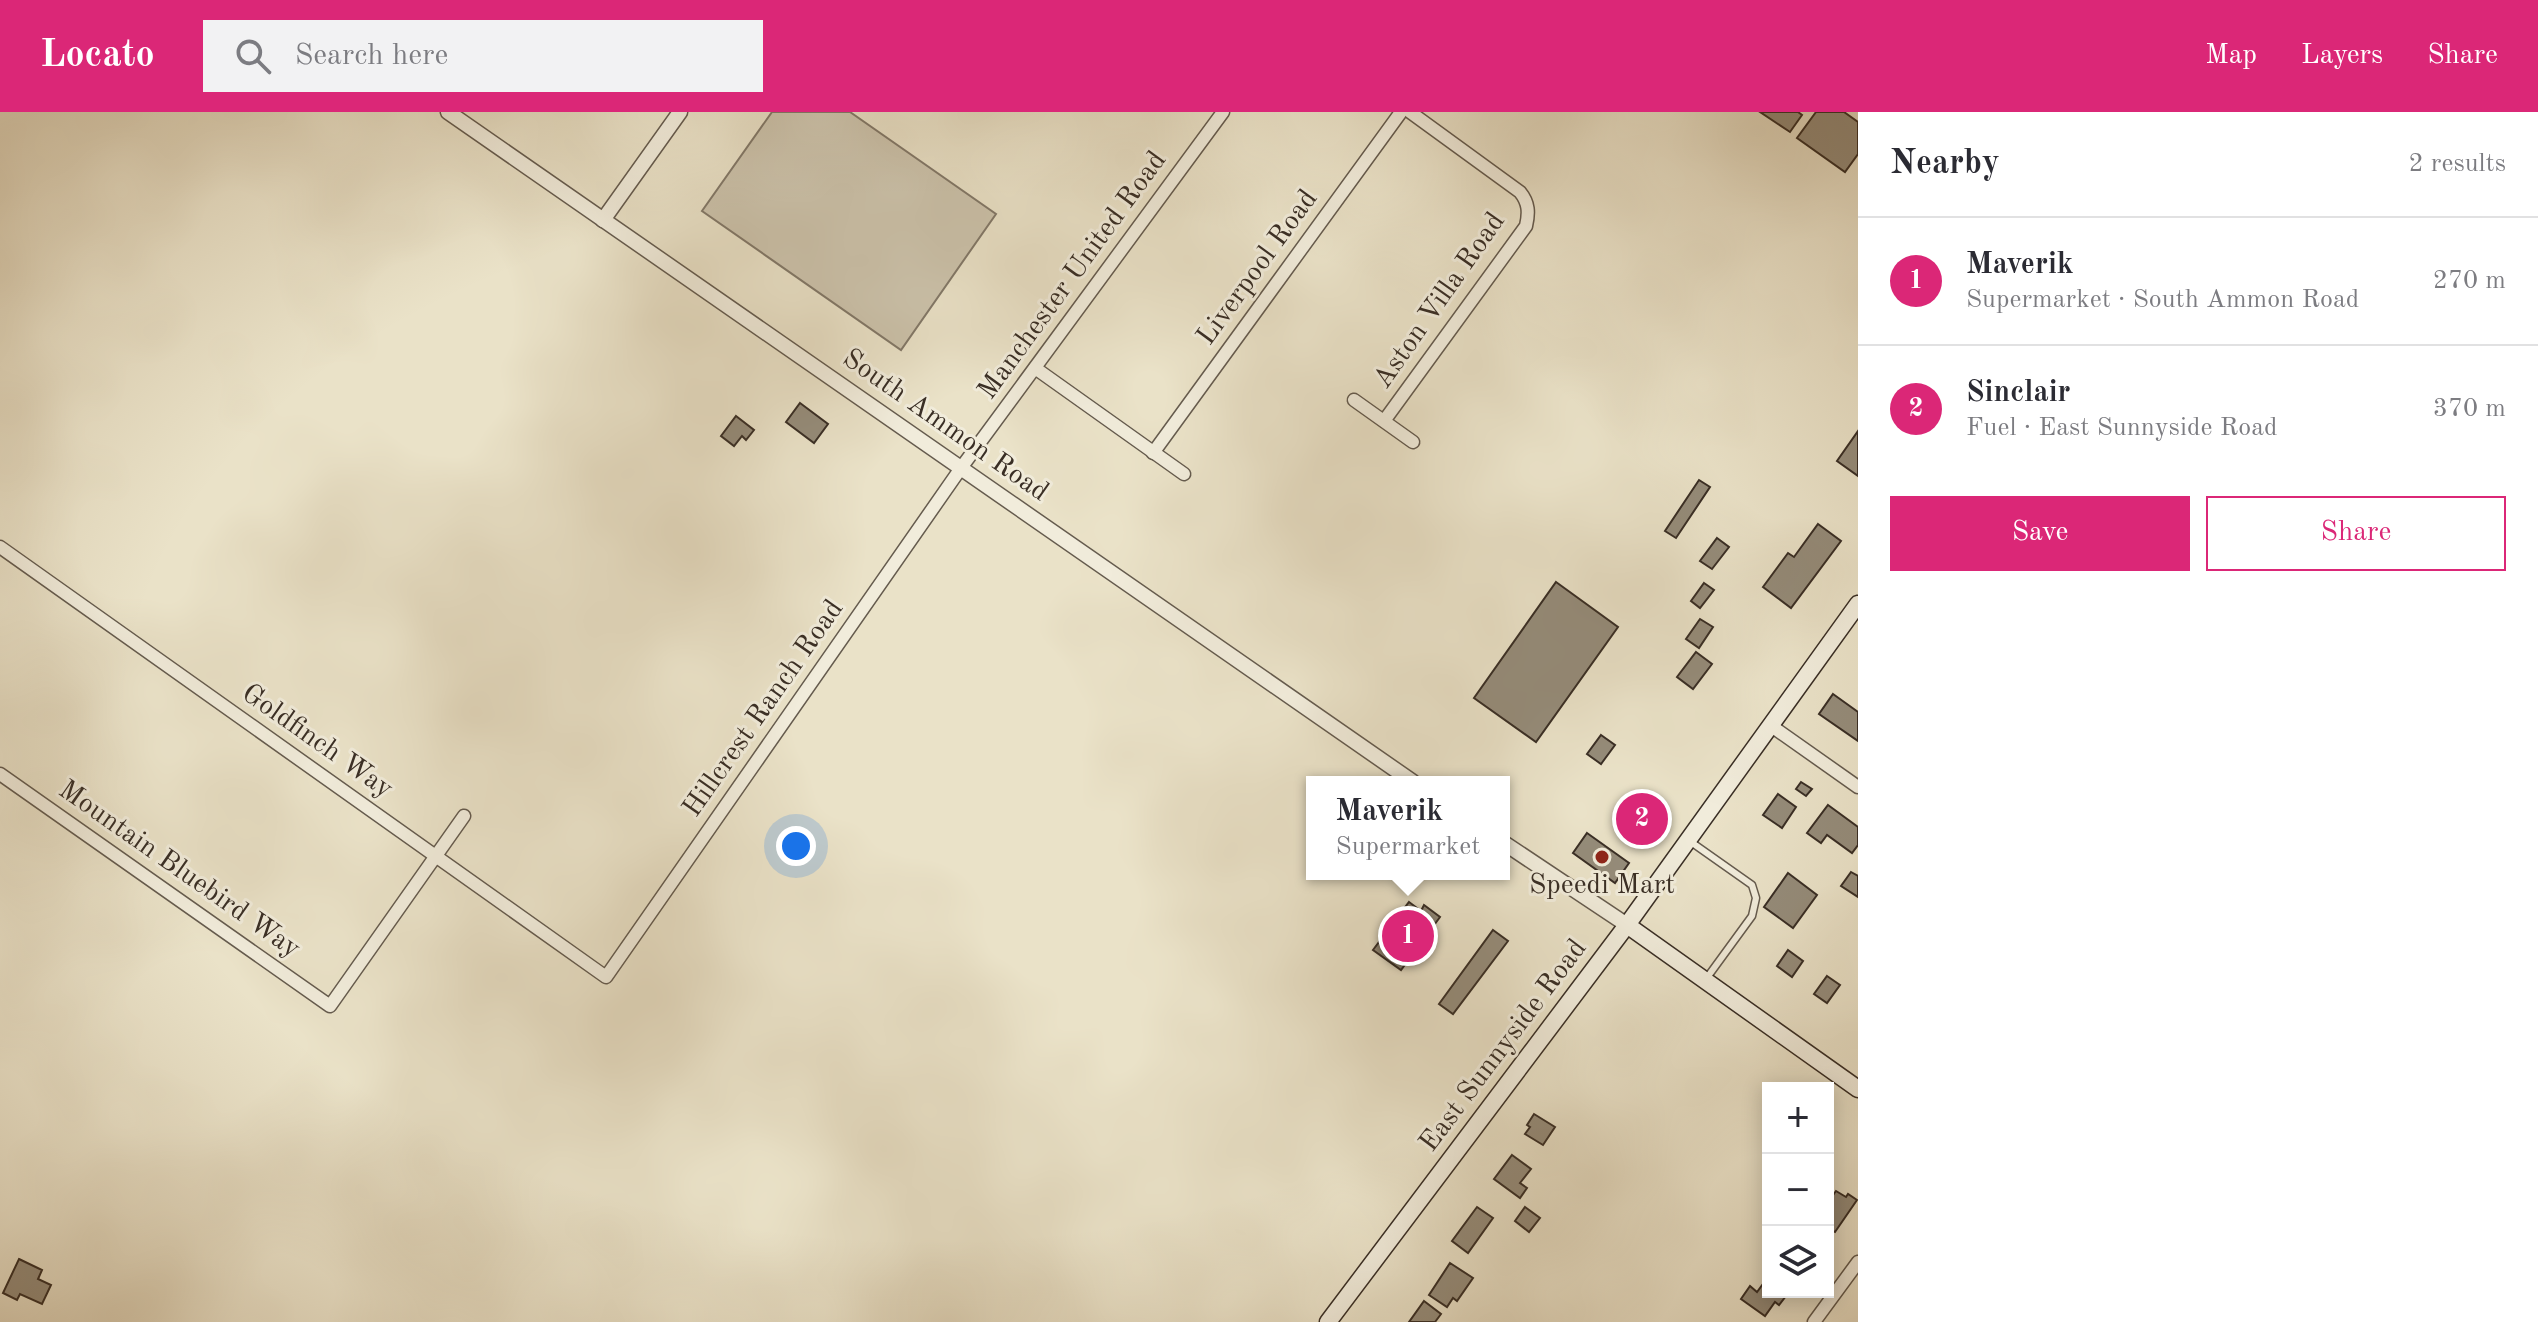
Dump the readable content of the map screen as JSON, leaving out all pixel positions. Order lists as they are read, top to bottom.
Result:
{
  "streets": {
    "main road": ["East Sunnyside Road"],
    "street": [
      "Liverpool Road",
      "Manchester United Road",
      "Aston Villa Road",
      "South Ammon Road",
      "Hillcrest Ranch Road",
      "Goldfinch Way",
      "Mountain Bluebird Way"
    ]
  },
  "crossings": [
    ["Manchester United Road", "South Ammon Road"],
    ["Manchester United Road", "Hillcrest Ranch Road"],
    ["South Ammon Road", "Hillcrest Ranch Road"],
    ["Hillcrest Ranch Road", "Goldfinch Way"],
    ["Goldfinch Way", "Mountain Bluebird Way"]
  ],
  "places": ["Speedi Mart"],
  "page": {
    "header": "Locato",
    "search": "Search here",
    "nav": ["Map", "Layers", "Share"],
    "heading": ["Nearby", "2 results"],
    "list": [
      {
        "mark": "1",
        "name": "Maverik",
        "note": "Supermarket · South Ammon Road",
        "value": "270 m"
      },
      {
        "mark": "2",
        "name": "Sinclair",
        "note": "Fuel · East Sunnyside Road",
        "value": "370 m"
      }
    ],
    "buttons": ["Save", "Share"],
    "popup": ["Maverik", "Supermarket"],
    "pins": ["2", "1"],
    "map_buttons": ["+", "−"]
  }
}
